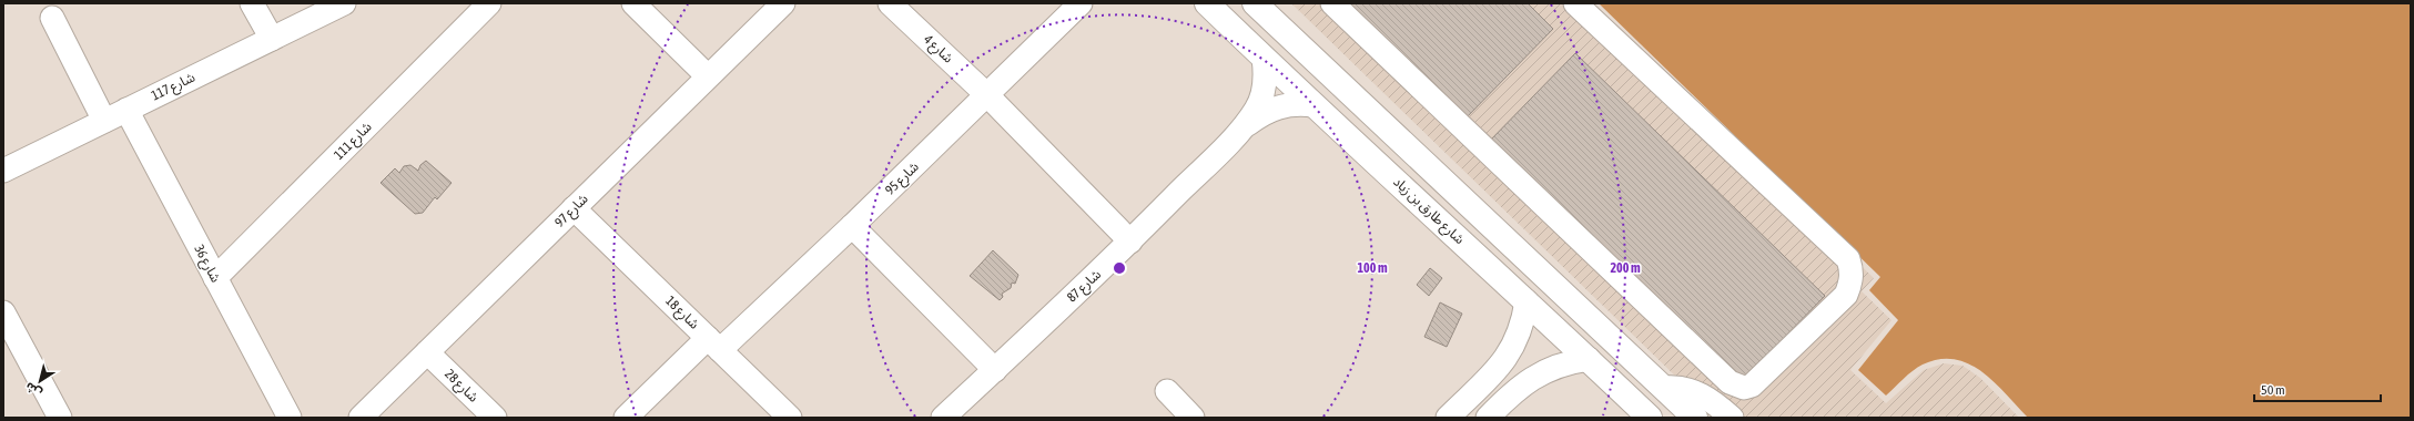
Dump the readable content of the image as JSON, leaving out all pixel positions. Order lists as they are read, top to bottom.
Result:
{
  "streets": {
    "main road": ["شارع طارق بن زياد"],
    "street": [
      "شارع 4",
      "شارع 117",
      "شارع 111",
      "شارع 95",
      "شارع 97",
      "شارع 36",
      "شارع 87",
      "شارع 18",
      "شارع 28"
    ]
  },
  "crossings": [
    ["شارع 4", "شارع 95"],
    ["شارع 4", "شارع 87"],
    ["شارع 117", "شارع 36"],
    ["شارع 111", "شارع 36"],
    ["شارع 95", "شارع 18"],
    ["شارع 97", "شارع 18"],
    ["شارع 97", "شارع 28"],
    ["شارع طارق بن زياد", "شارع 87"]
  ],
  "scale_bar": "50 m",
  "north": "bottom left",
  "rings": ["100 m", "200 m"]
}
